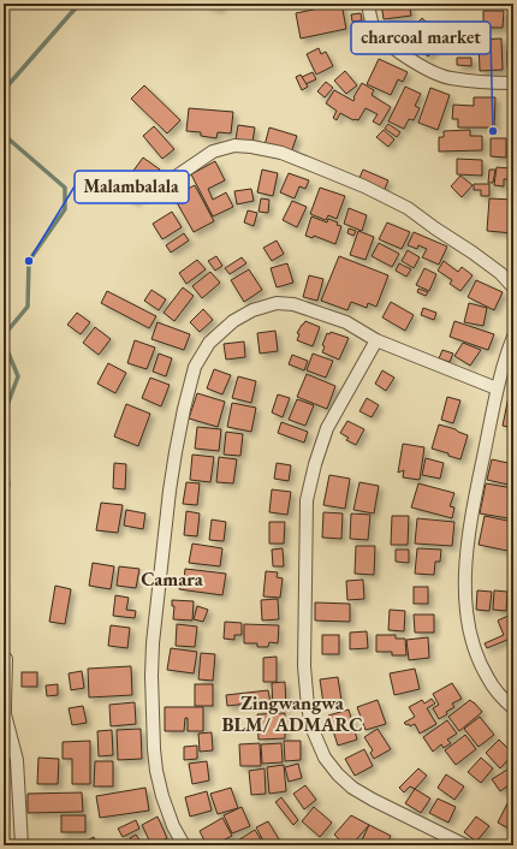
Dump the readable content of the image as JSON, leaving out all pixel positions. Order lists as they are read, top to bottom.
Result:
{
  "districts": ["Camara", "Zingwangwa BLM/ ADMARC"],
  "places": ["charcoal market", "Malambalala"]
}
